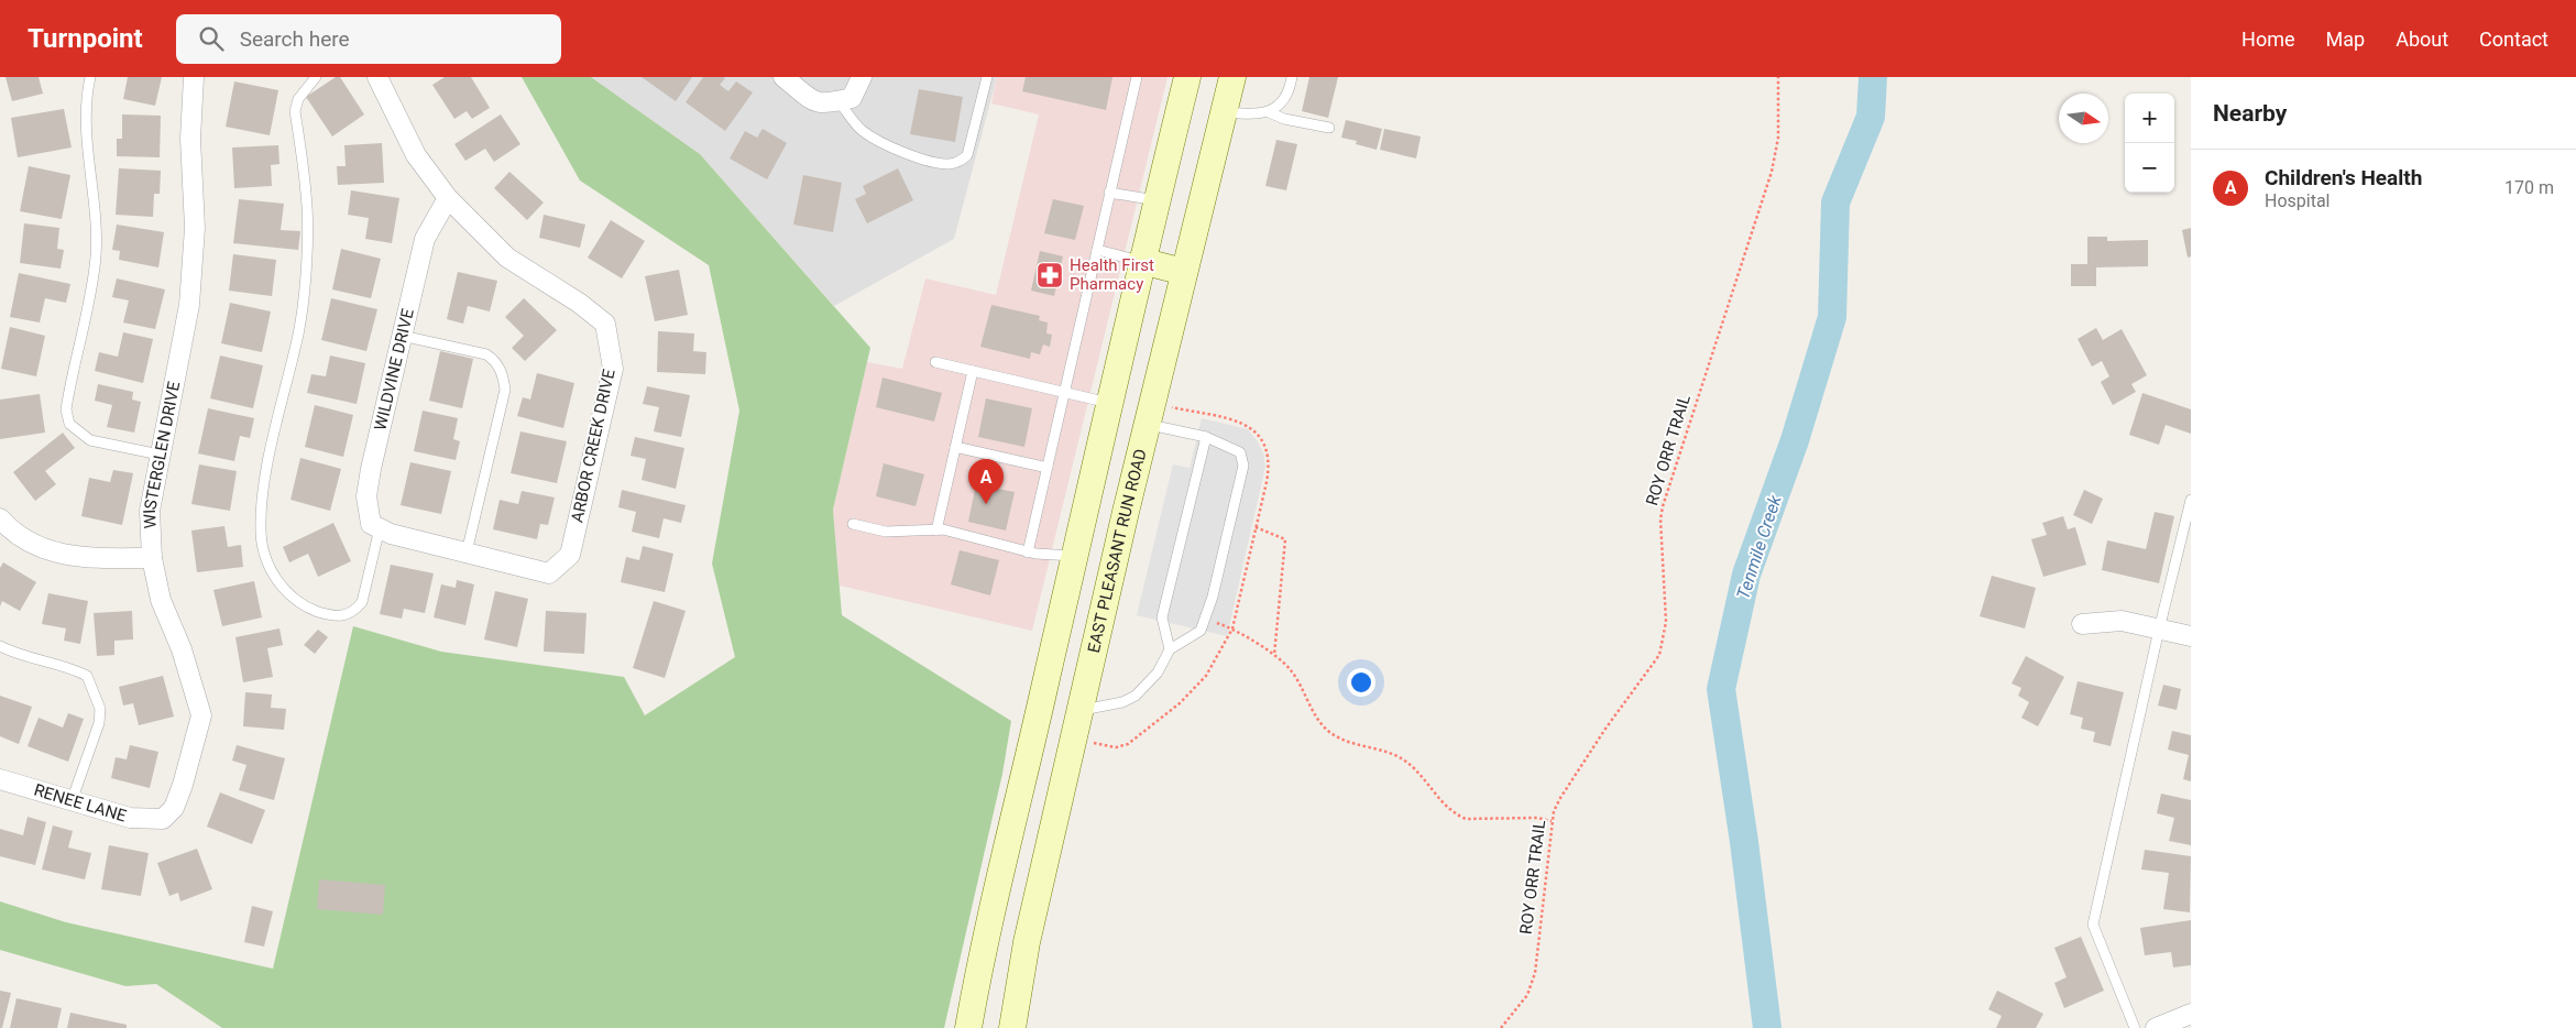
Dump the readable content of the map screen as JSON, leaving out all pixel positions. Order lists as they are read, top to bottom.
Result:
{
  "streets": {
    "main road": ["EAST PLEASANT RUN ROAD"],
    "street": [
      "WILDVINE DRIVE",
      "ARBOR CREEK DRIVE",
      "WISTERGLEN DRIVE",
      "RENEE LANE"
    ],
    "path": ["ROY ORR TRAIL"]
  },
  "crossings": [
    ["WILDVINE DRIVE", "ARBOR CREEK DRIVE"],
    ["WISTERGLEN DRIVE", "RENEE LANE"]
  ],
  "water": ["Tenmile Creek"],
  "places": {
    "pharmacy": ["Health First Pharmacy"]
  },
  "north": "right",
  "page": {
    "header": "Turnpoint",
    "search": "Search here",
    "nav": [
      "Home",
      "Map",
      "About",
      "Contact"
    ],
    "heading": "Nearby",
    "map_buttons": ["+", "−"],
    "list": [
      {
        "mark": "A",
        "name": "Children's Health",
        "note": "Hospital",
        "value": "170 m"
      }
    ],
    "pins": "A"
  }
}
